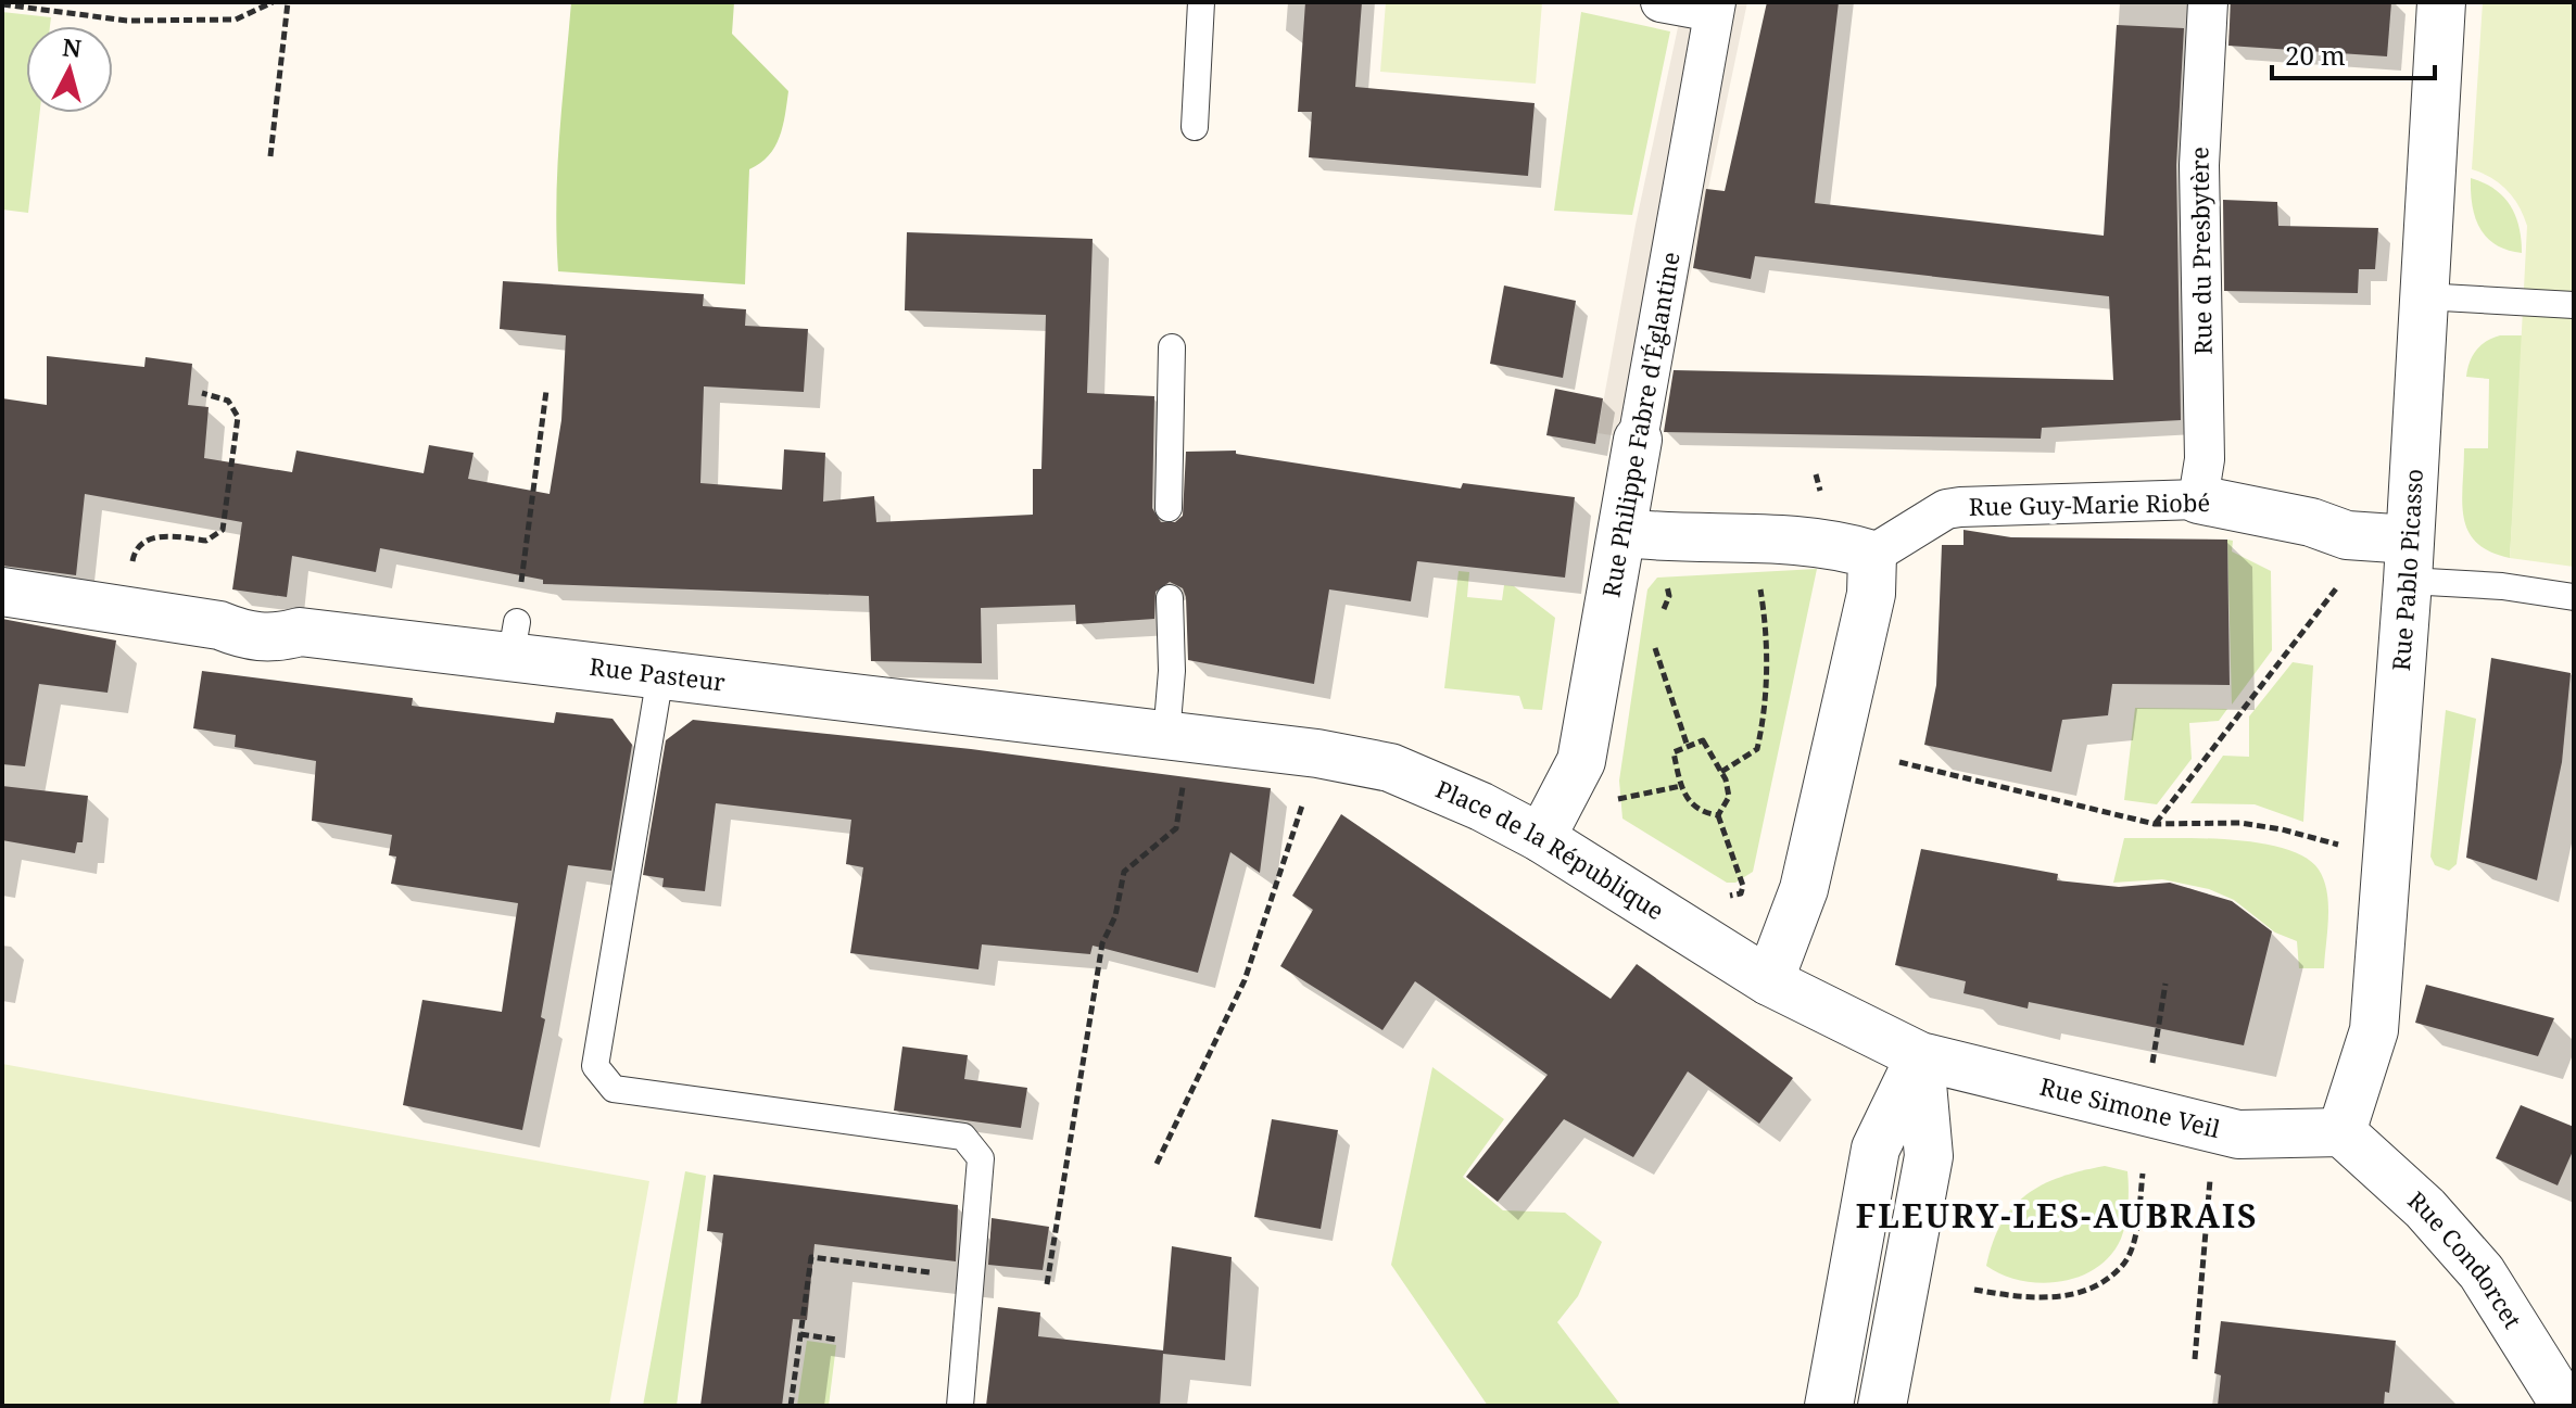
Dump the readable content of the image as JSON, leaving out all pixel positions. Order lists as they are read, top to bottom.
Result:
{
  "streets": {
    "street": [
      "Rue du Presbytère",
      "Rue Philippe Fabre d'Églantine",
      "Rue Guy-Marie Riobé",
      "Rue Pablo Picasso",
      "Rue Pasteur",
      "Place de la République",
      "Rue Simone Veil",
      "Rue Condorcet"
    ]
  },
  "crossings": [
    ["Rue du Presbytère", "Rue Guy-Marie Riobé"],
    ["Rue Philippe Fabre d'Églantine", "Place de la République"],
    ["Rue Guy-Marie Riobé", "Rue Pablo Picasso"],
    ["Rue Pablo Picasso", "Rue Simone Veil"],
    ["Rue Pablo Picasso", "Rue Condorcet"],
    ["Rue Pasteur", "Place de la République"],
    ["Place de la République", "Rue Simone Veil"],
    ["Rue Simone Veil", "Rue Condorcet"]
  ],
  "districts": ["FLEURY-LES-AUBRAIS"],
  "scale_bar": "20 m",
  "north": "top"
}
